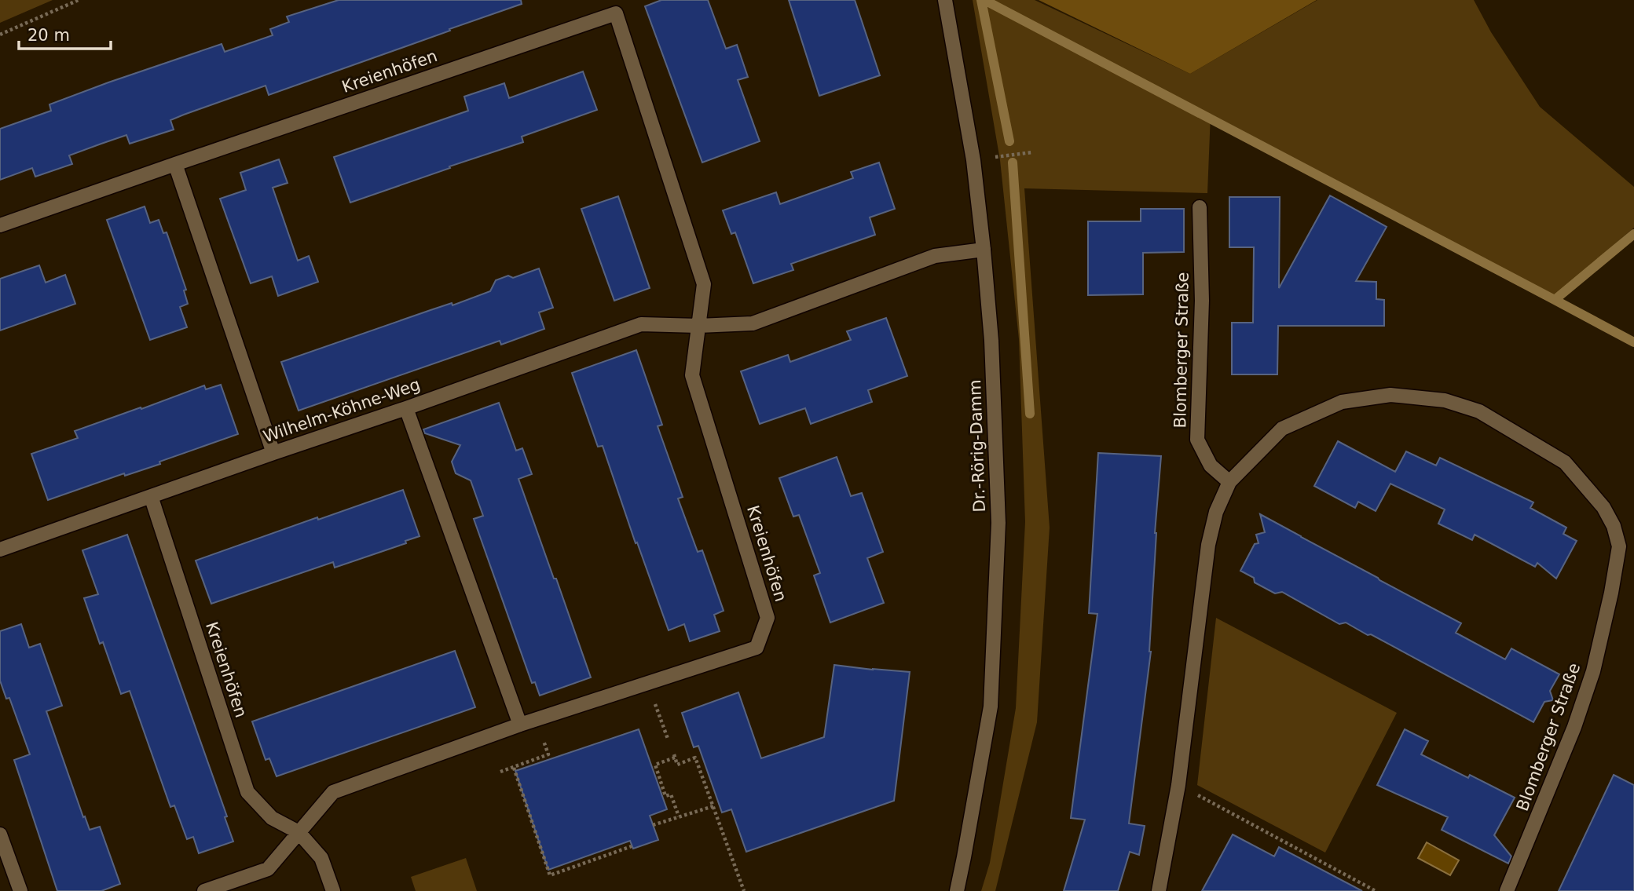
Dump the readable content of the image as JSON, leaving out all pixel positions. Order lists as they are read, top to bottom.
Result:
{
  "streets": {
    "street": [
      "Kreienhöfen",
      "Blomberger Straße",
      "Wilhelm-Köhne-Weg",
      "Dr.-Rörig-Damm"
    ]
  },
  "crossings": [
    ["Kreienhöfen", "Wilhelm-Köhne-Weg"]
  ],
  "scale_bar": "20 m"
}
